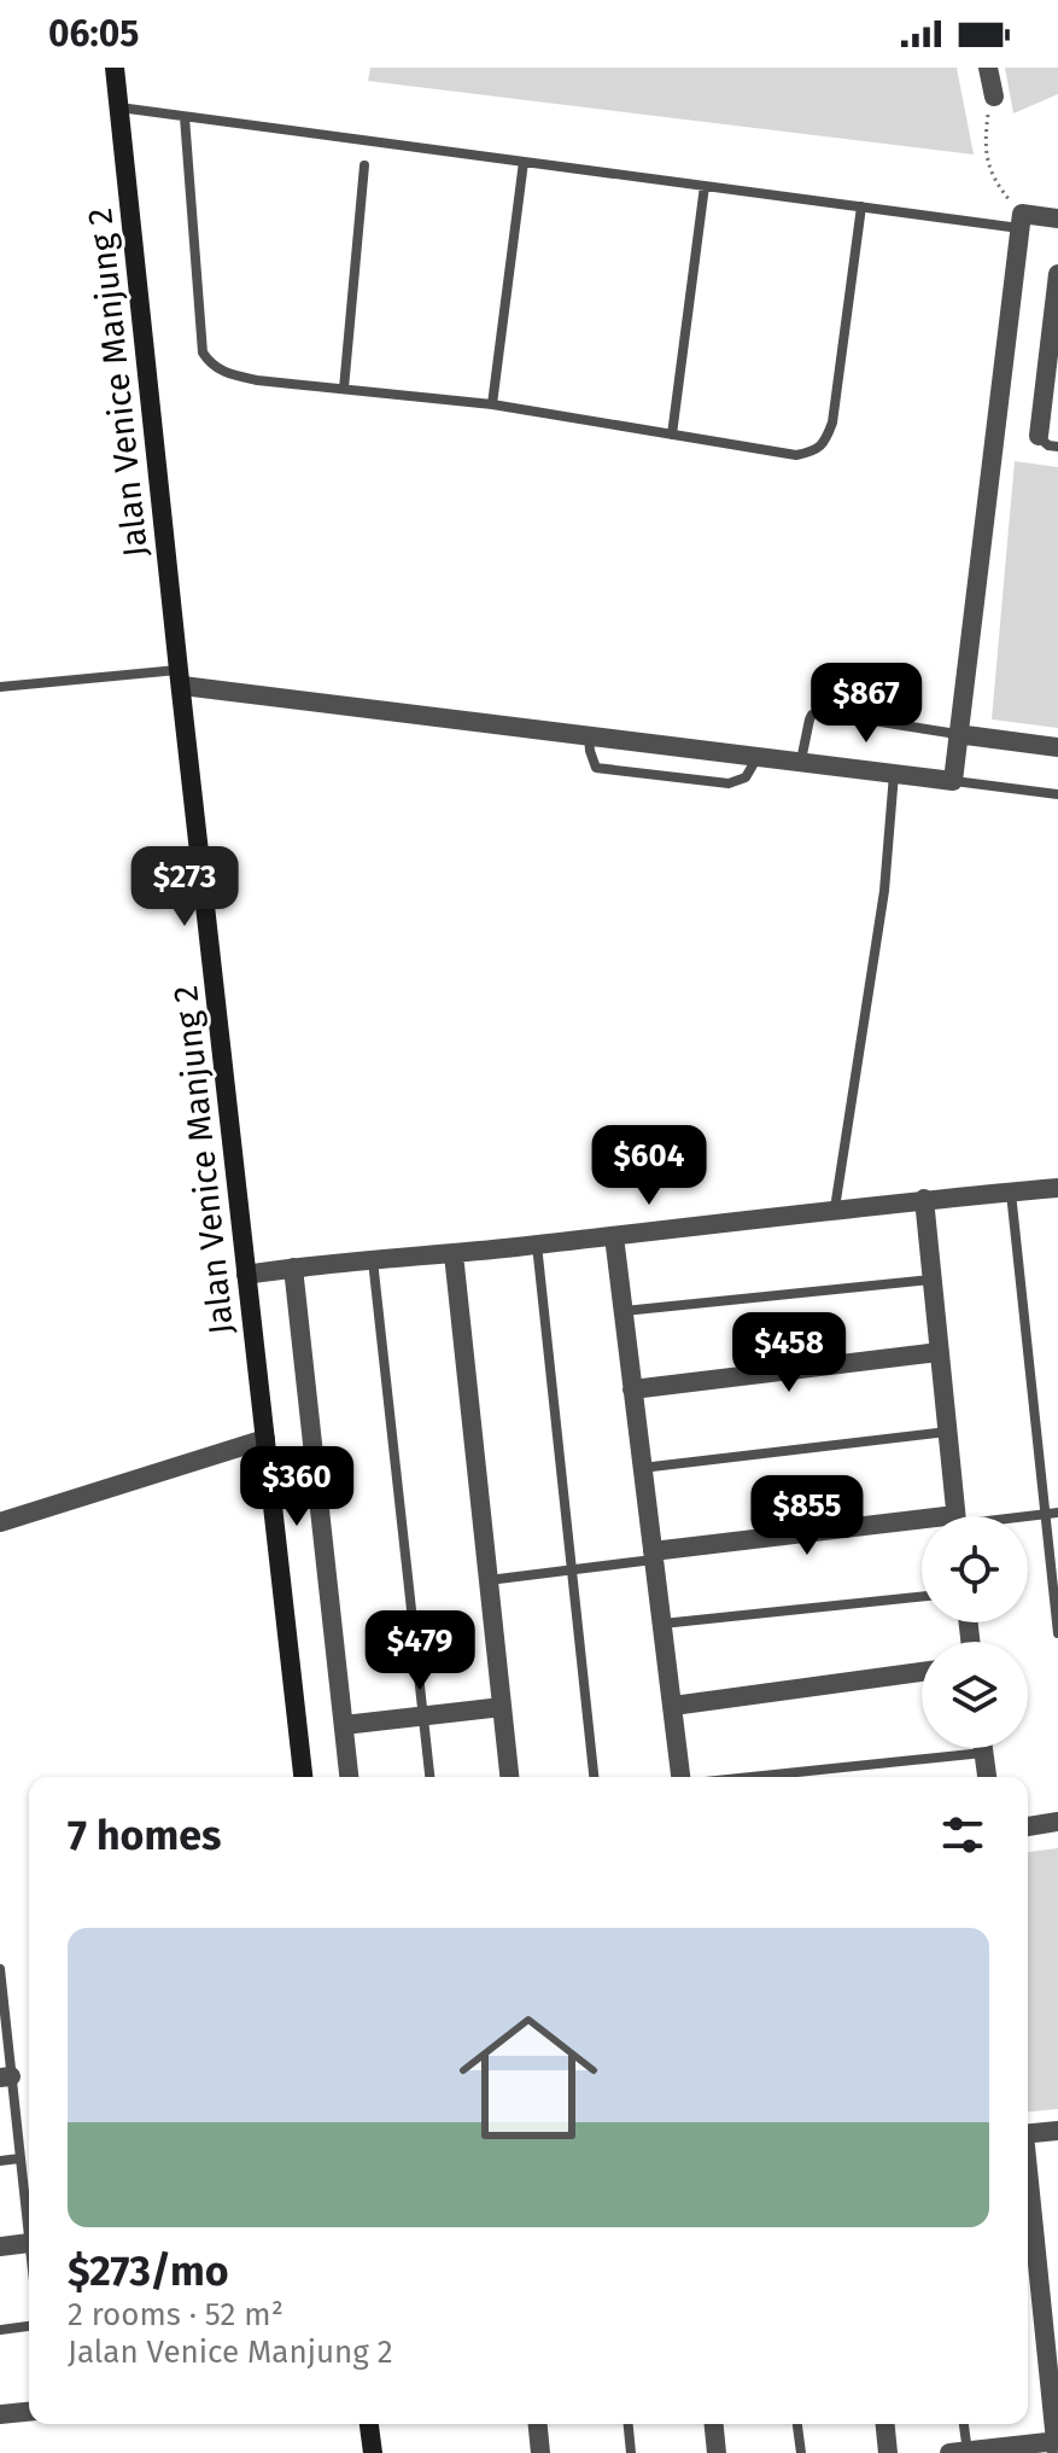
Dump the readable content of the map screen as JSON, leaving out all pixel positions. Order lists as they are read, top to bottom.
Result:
{
  "streets": {
    "street": ["Jalan Venice Manjung 2"]
  },
  "page": {
    "status": "06:05",
    "price": [
      "$867",
      "$273",
      "$604",
      "$458",
      "$360",
      "$855",
      "$479"
    ],
    "heading": "7 homes",
    "list": [
      {
        "name": "$273/mo",
        "note": "2 rooms · 52 m² · Jalan Venice Manjung 2"
      }
    ]
  }
}
